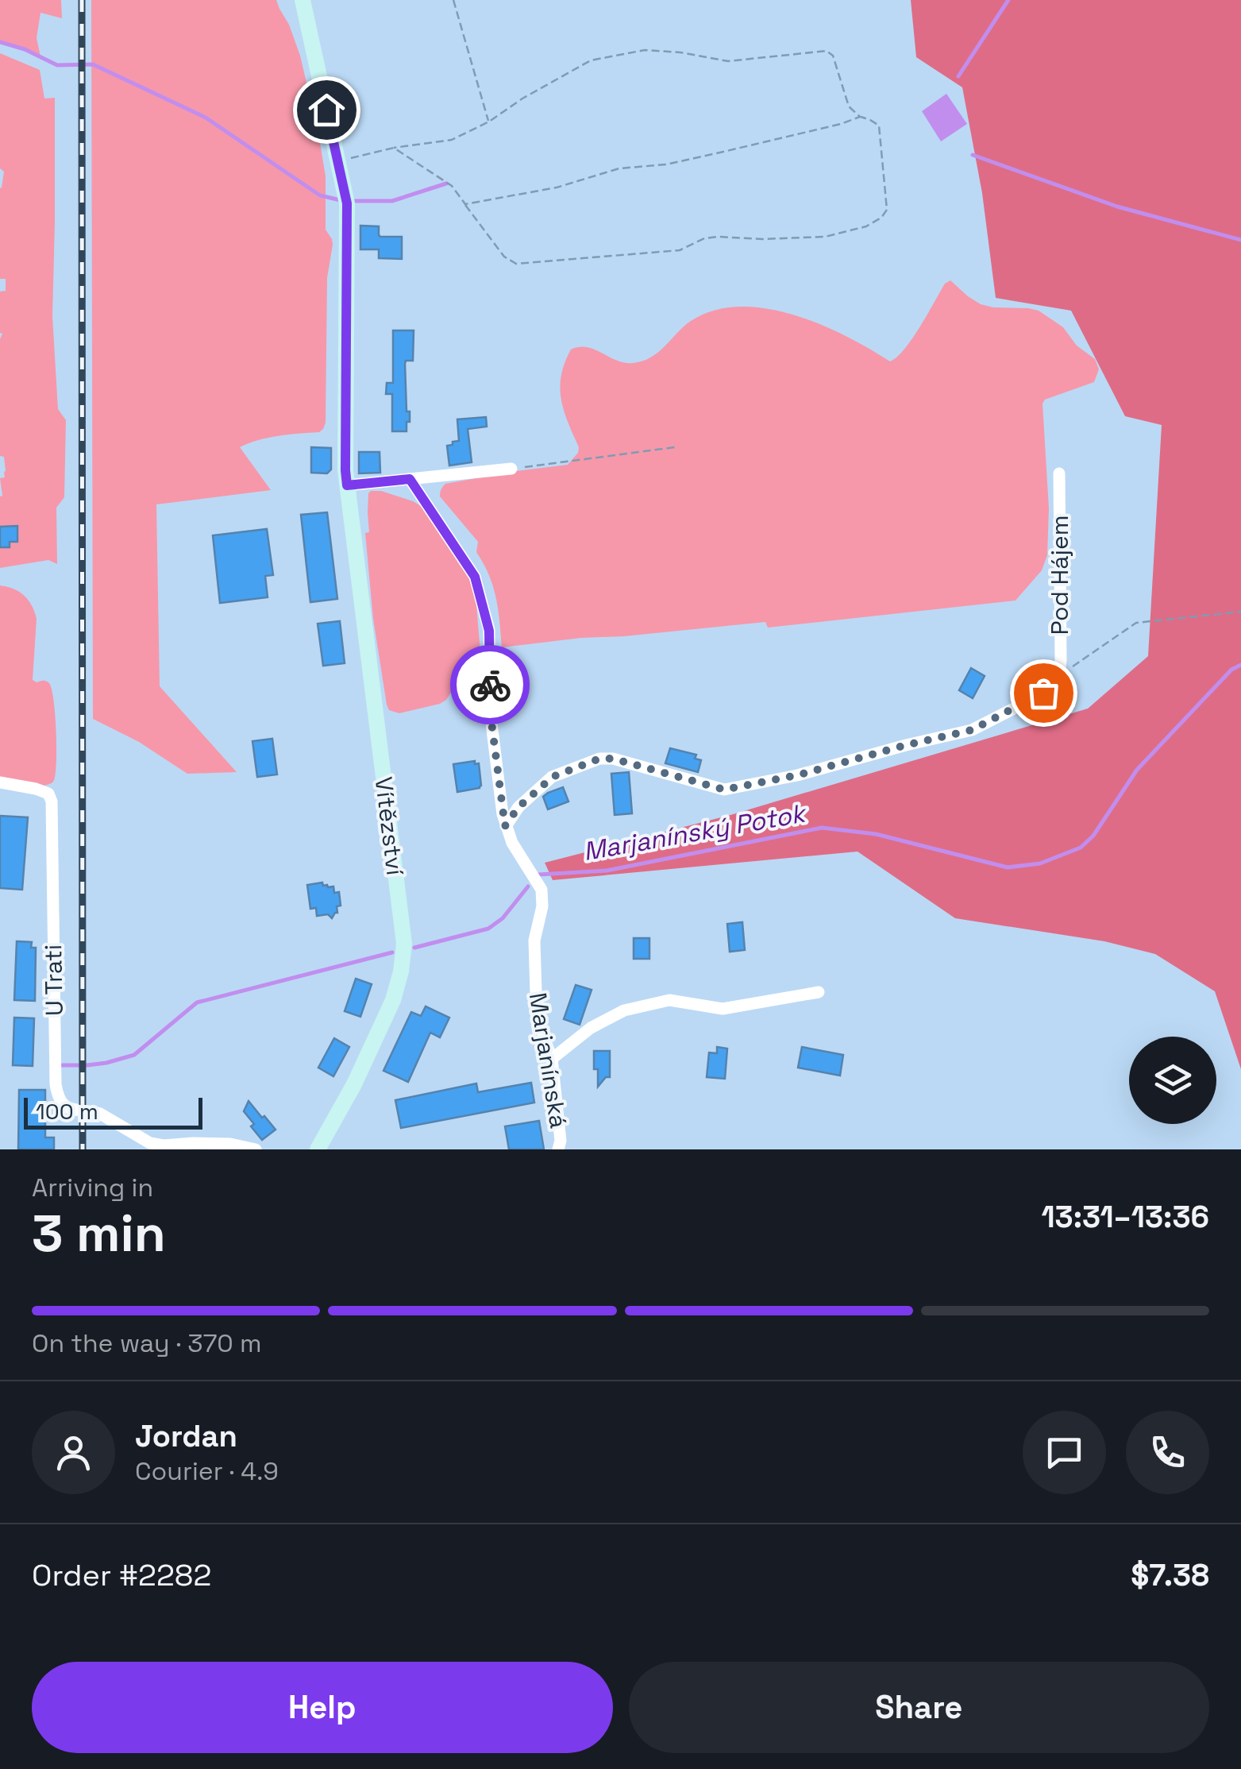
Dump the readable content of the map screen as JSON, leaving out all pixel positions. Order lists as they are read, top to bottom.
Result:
{
  "streets": {
    "main road": ["Vítězství"],
    "street": ["Pod Hájem", "U Trati", "Marjanínská"]
  },
  "water": ["Marjanínský Potok"],
  "scale_bar": "100 m",
  "page": {
    "scale": "100 m",
    "heading": ["3 min", "Arriving in", "13:31–13:36"],
    "panel": [
      "Jordan",
      "Courier · 4.9",
      "Order #2282",
      "$7.38"
    ],
    "bar": "On the way · 370 m",
    "buttons": ["Help", "Share"]
  }
}
